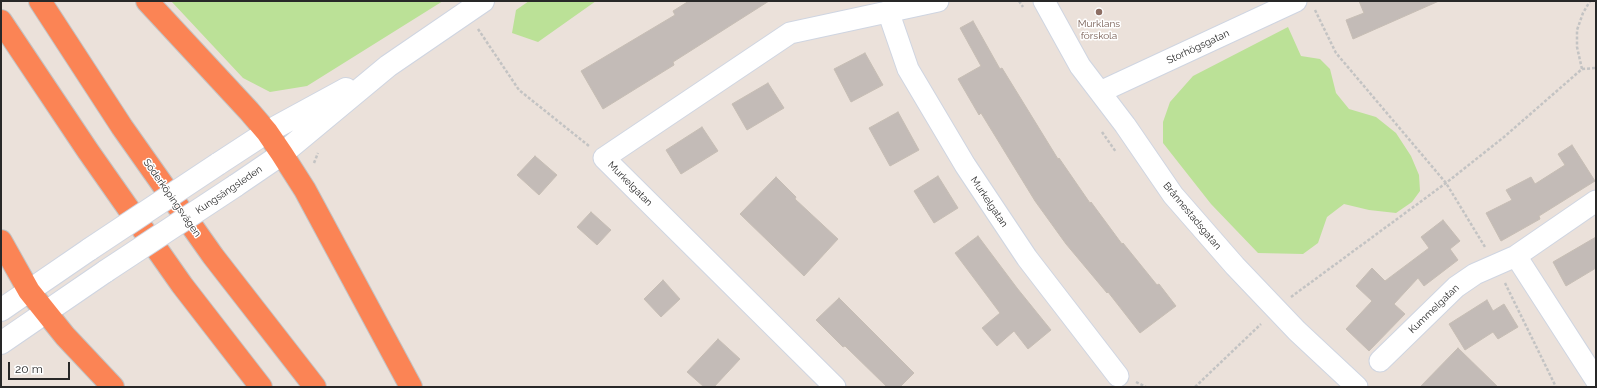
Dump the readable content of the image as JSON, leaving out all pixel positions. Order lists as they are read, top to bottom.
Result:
{
  "streets": {
    "highway": ["Söderköpingsvägen"],
    "main road": ["Kungsängsleden"],
    "street": [
      "Storhögsgatan",
      "Murkelgatan",
      "Brånnestadsgatan",
      "Kummelgatan"
    ]
  },
  "crossings": [
    ["Storhögsgatan", "Brånnestadsgatan"]
  ],
  "places": ["Murklans förskola"],
  "scale_bar": "20 m"
}
